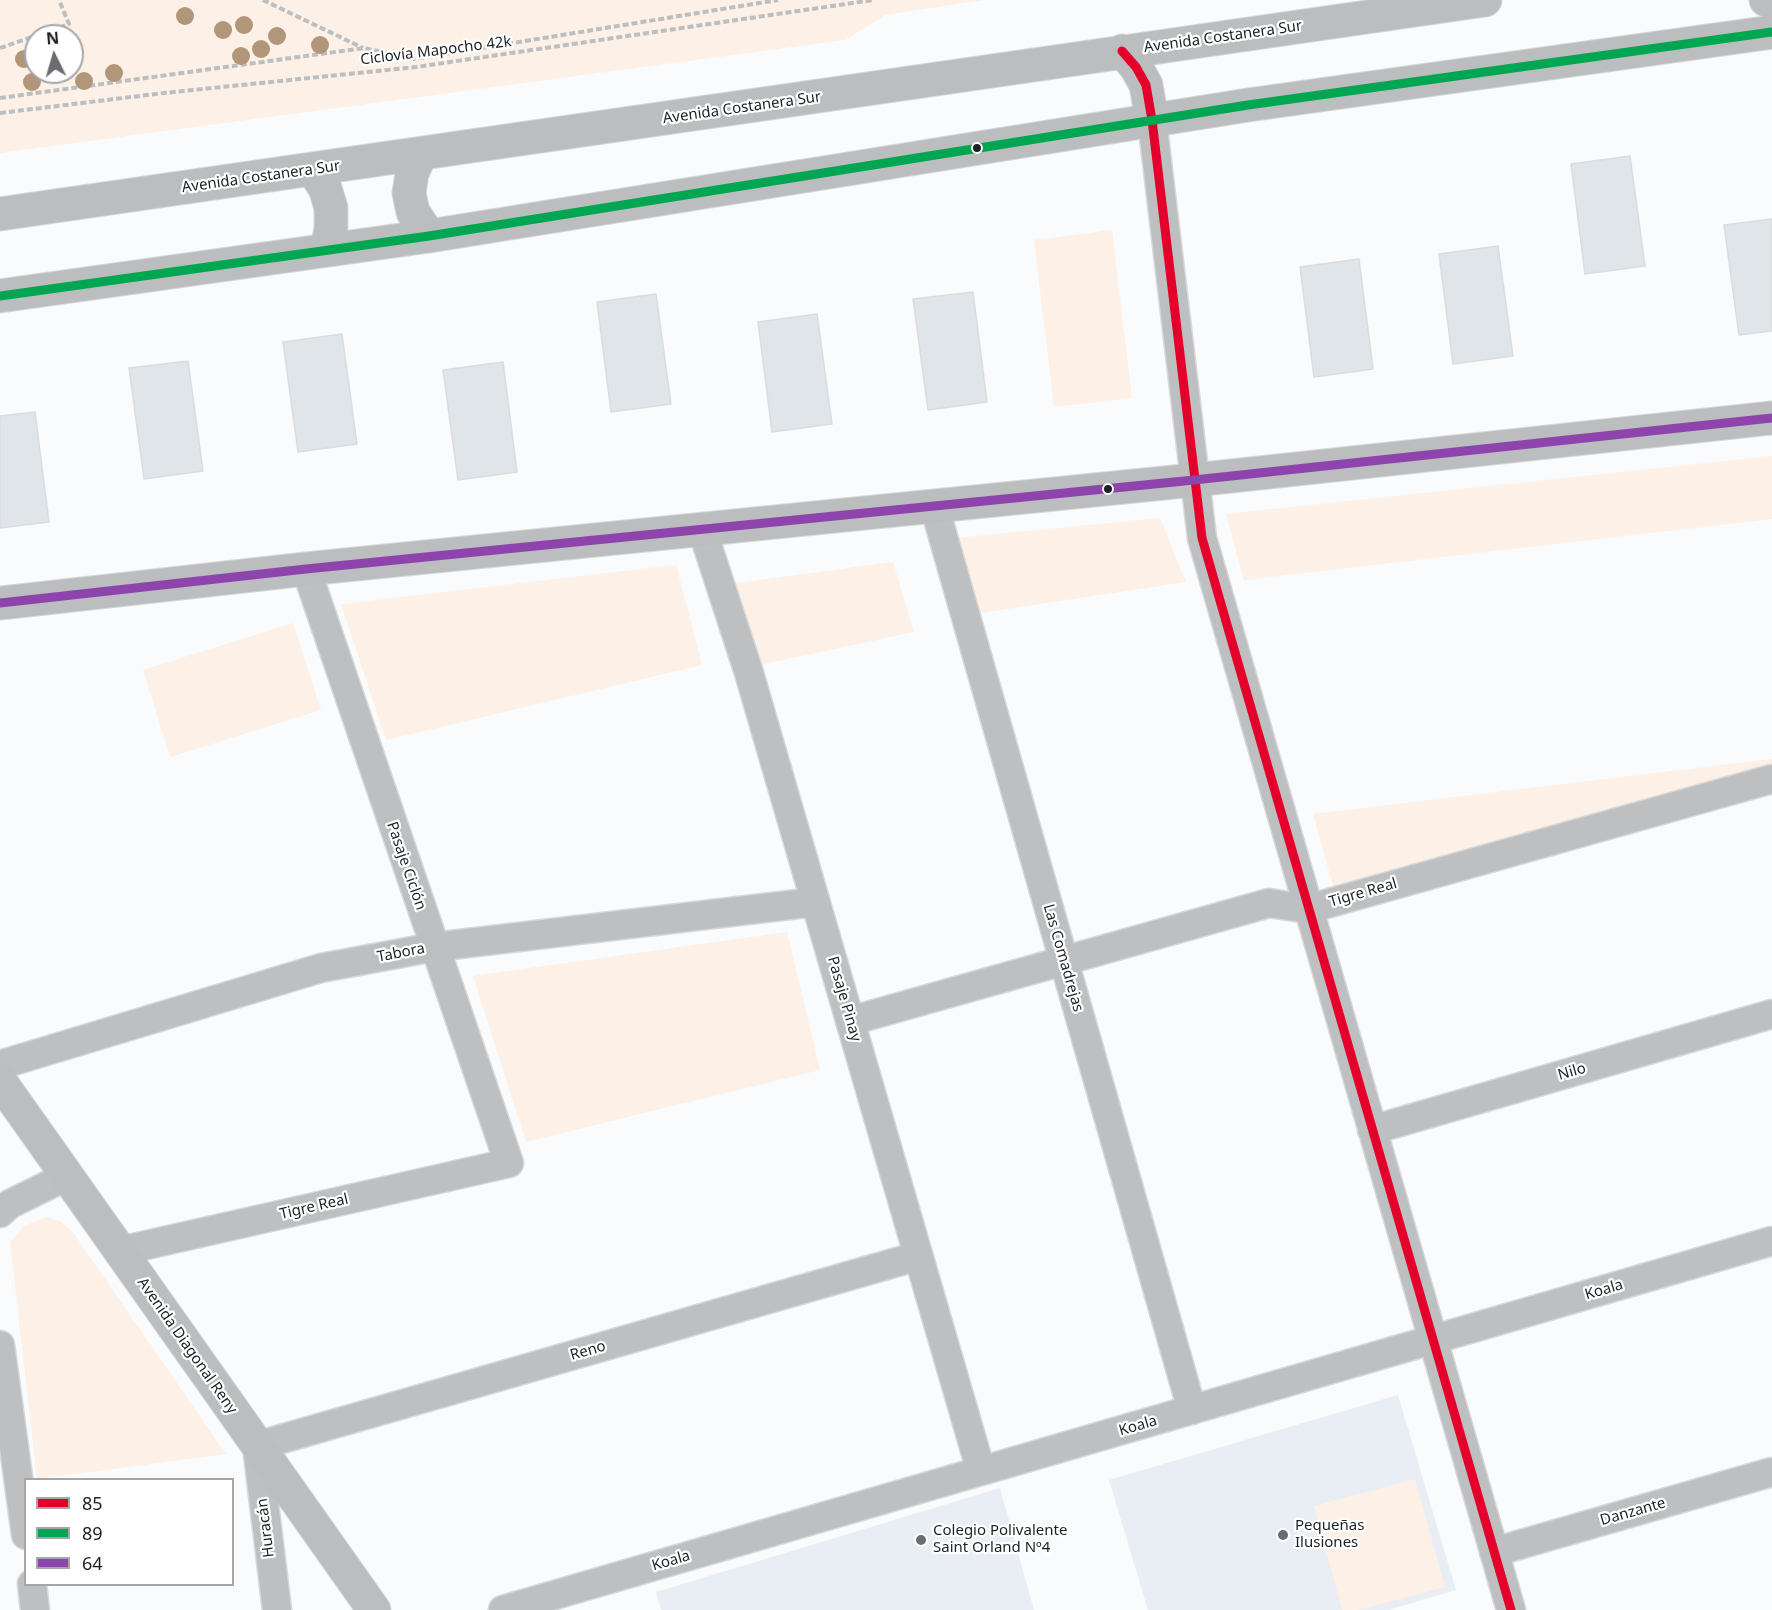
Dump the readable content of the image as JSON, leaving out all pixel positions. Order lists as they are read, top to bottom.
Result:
{
  "streets": {
    "street": [
      "Avenida Costanera Sur",
      "Pasaje Ciclón",
      "Tigre Real",
      "Tabora",
      "Las Comadrejas",
      "Pasaje Pinay",
      "Nilo",
      "Koala",
      "Avenida Diagonal Reny",
      "Reno",
      "Danzante",
      "Huracán"
    ],
    "path": ["Ciclovía Mapocho 42k"]
  },
  "crossings": [
    ["Pasaje Ciclón", "Tigre Real"],
    ["Pasaje Ciclón", "Tabora"],
    ["Tigre Real", "Las Comadrejas"],
    ["Tigre Real", "Pasaje Pinay"],
    ["Tigre Real", "Avenida Diagonal Reny"],
    ["Tabora", "Pasaje Pinay"],
    ["Las Comadrejas", "Koala"],
    ["Pasaje Pinay", "Koala"],
    ["Pasaje Pinay", "Reno"],
    ["Avenida Diagonal Reny", "Reno"],
    ["Avenida Diagonal Reny", "Huracán"],
    ["Reno", "Huracán"]
  ],
  "places": ["Pequeñas Ilusiones", "Colegio Polivalente Saint Orland Nº4"],
  "lines": ["transit line 89", "transit line 85", "transit line 64"],
  "legend": ["85", "89", "64"],
  "north": "top"
}
